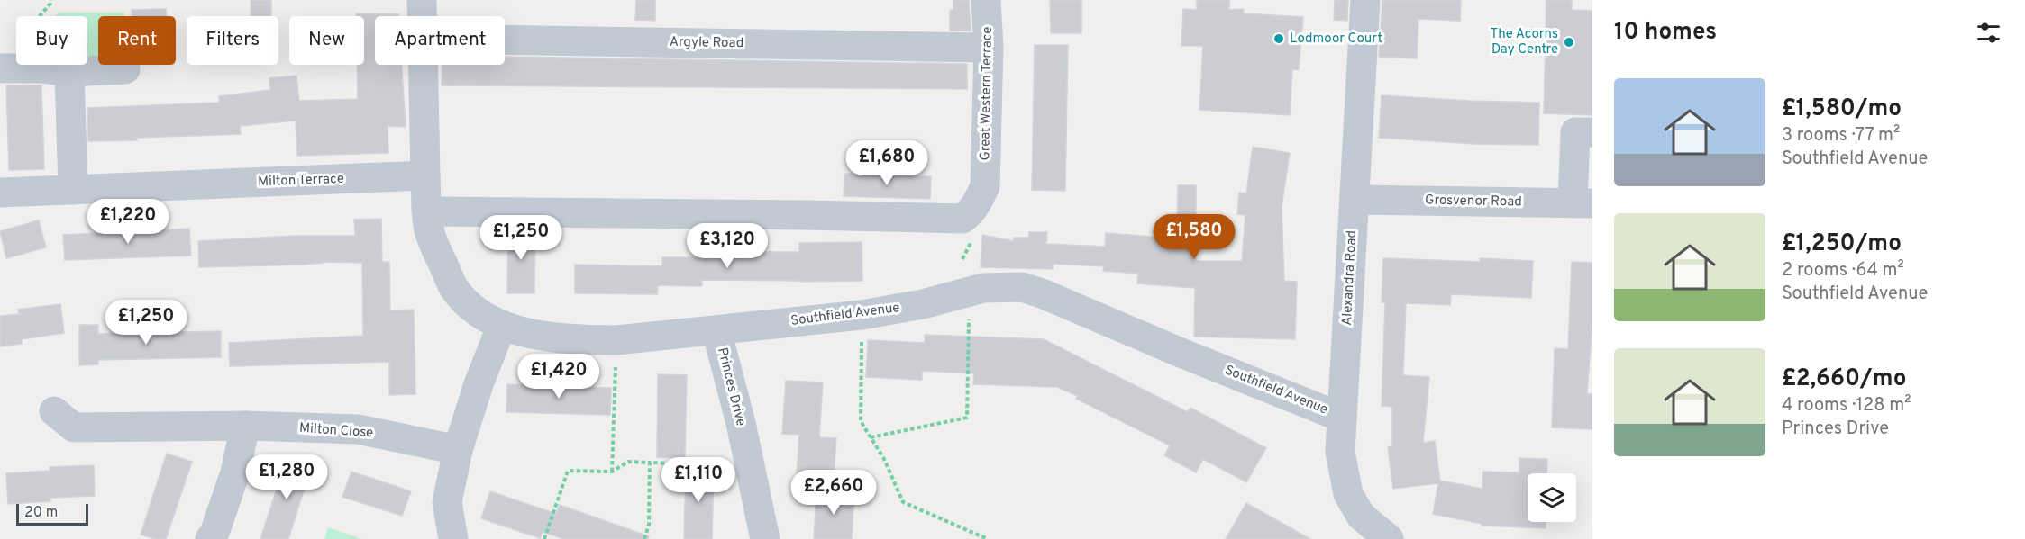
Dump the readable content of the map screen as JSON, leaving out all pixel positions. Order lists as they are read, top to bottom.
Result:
{
  "streets": {
    "street": [
      "Argyle Road",
      "Great Western Terrace",
      "Milton Terrace",
      "Grosvenor Road",
      "Alexandra Road",
      "Southfield Avenue",
      "Princes Drive",
      "Milton Close"
    ]
  },
  "crossings": [
    ["Argyle Road", "Great Western Terrace"],
    ["Great Western Terrace", "Southfield Avenue"],
    ["Milton Terrace", "Southfield Avenue"],
    ["Grosvenor Road", "Alexandra Road"],
    ["Alexandra Road", "Southfield Avenue"],
    ["Southfield Avenue", "Princes Drive"]
  ],
  "places": ["Lodmoor Court", "The Acorns Day Centre"],
  "scale_bar": "20 m",
  "page": {
    "heading": "10 homes",
    "chip": [
      "Buy",
      "Rent",
      "Filters",
      "New",
      "Apartment"
    ],
    "list": [
      {
        "name": "£1,580/mo",
        "note": "3 rooms · 77 m² · Southfield Avenue"
      },
      {
        "name": "£1,250/mo",
        "note": "2 rooms · 64 m² · Southfield Avenue"
      },
      {
        "name": "£2,660/mo",
        "note": "4 rooms · 128 m² · Princes Drive"
      }
    ],
    "price": [
      "£1,680",
      "£1,220",
      "£1,580",
      "£1,250",
      "£3,120",
      "£1,250",
      "£1,420",
      "£1,280",
      "£1,110",
      "£2,660"
    ],
    "scale": "20 m"
  }
}
